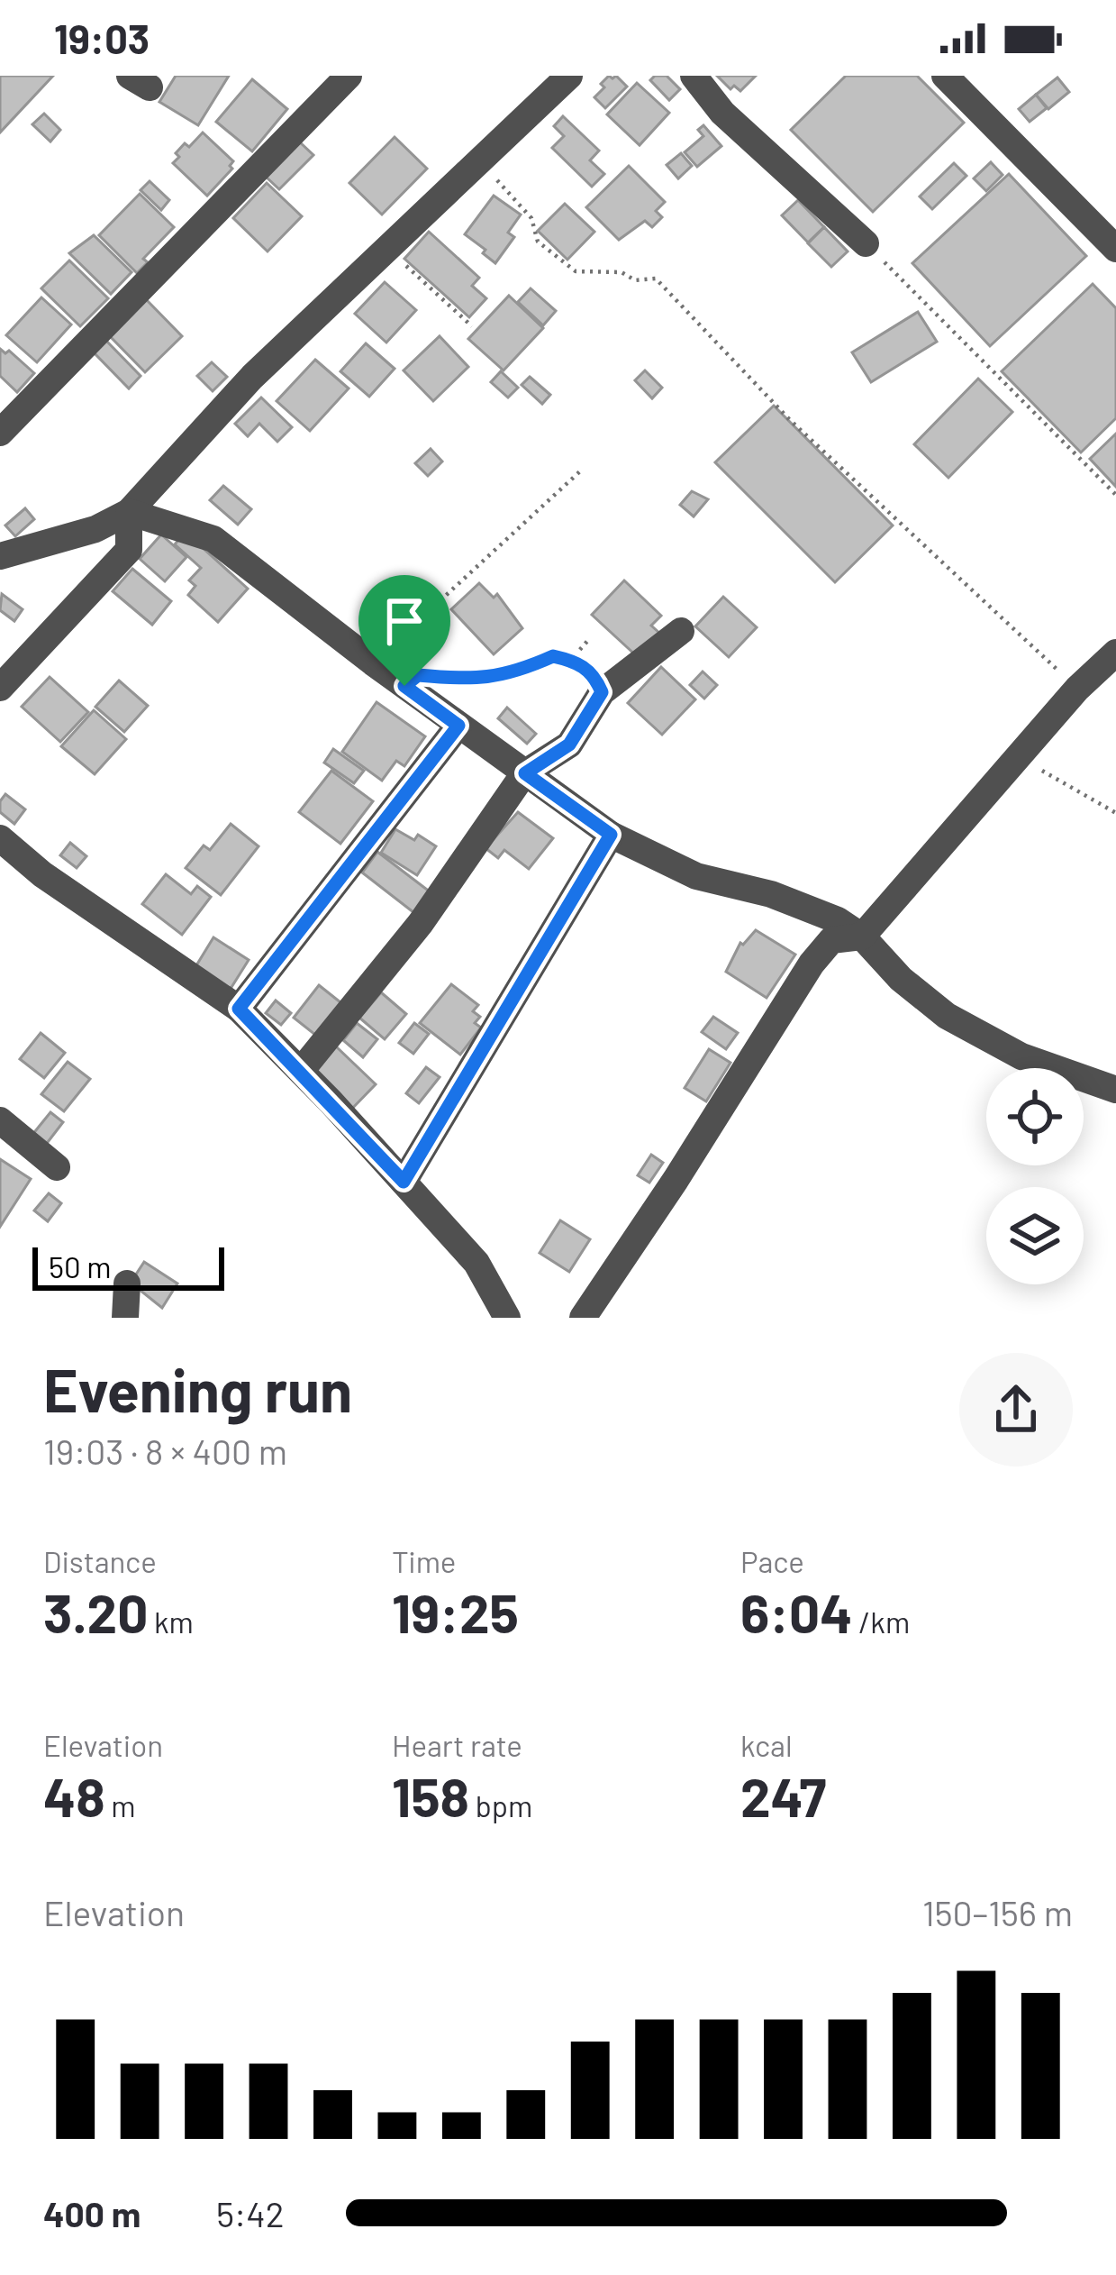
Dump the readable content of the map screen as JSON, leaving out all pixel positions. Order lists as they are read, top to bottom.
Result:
{
  "scale_bar": "50 m",
  "page": {
    "status": "19:03",
    "scale": "50 m",
    "heading": ["Evening run", "19:03 · 8 × 400 m"],
    "stats": [
      ["Distance", "3.20 km"],
      ["Time", "19:25"],
      ["Pace", "6:04 /km"],
      ["Elevation", "48 m"],
      ["Heart rate", "158 bpm"],
      ["kcal", "247"]
    ],
    "chart": ["Elevation", "150–156 m"],
    "list": [
      {
        "name": "400 m",
        "note": "5:42"
      }
    ]
  }
}
